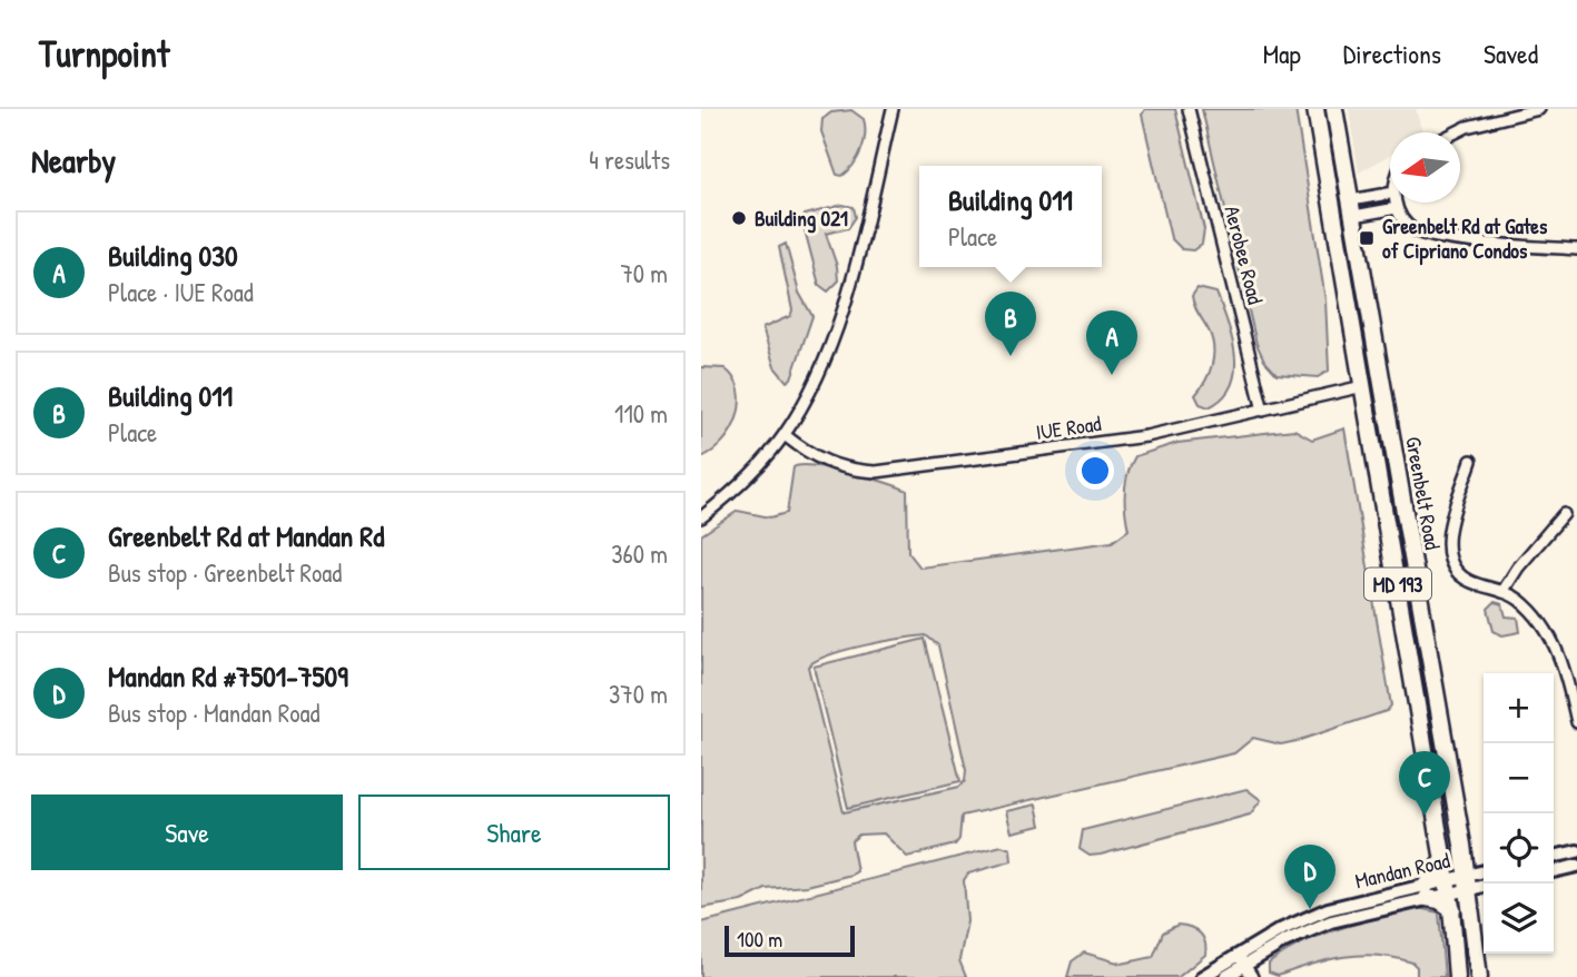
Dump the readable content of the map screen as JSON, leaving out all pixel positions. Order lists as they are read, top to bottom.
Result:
{
  "streets": {
    "main road": ["Greenbelt Road", "MD 193"],
    "street": ["Aerobee Road", "IUE Road", "Mandan Road"]
  },
  "crossings": [
    ["Aerobee Road", "IUE Road"],
    ["IUE Road", "Greenbelt Road"],
    ["Greenbelt Road", "Mandan Road"]
  ],
  "places": {
    "other": ["Building 021"],
    "transit": ["Greenbelt Rd at Gates of Cipriano Condos"]
  },
  "scale_bar": "100 m",
  "north": "left",
  "page": {
    "header": "Turnpoint",
    "nav": ["Map", "Directions", "Saved"],
    "heading": ["Nearby", "4 results"],
    "popup": ["Building 011", "Place"],
    "list": [
      {
        "mark": "A",
        "name": "Building 030",
        "note": "Place · IUE Road",
        "value": "70 m"
      },
      {
        "mark": "B",
        "name": "Building 011",
        "note": "Place",
        "value": "110 m"
      },
      {
        "mark": "C",
        "name": "Greenbelt Rd at Mandan Rd",
        "note": "Bus stop · Greenbelt Road",
        "value": "360 m"
      },
      {
        "mark": "D",
        "name": "Mandan Rd #7501-7509",
        "note": "Bus stop · Mandan Road",
        "value": "370 m"
      }
    ],
    "pins": [
      "B",
      "A",
      "C",
      "D"
    ],
    "map_buttons": ["+", "−"],
    "buttons": ["Save", "Share"],
    "scale": "100 m"
  }
}
